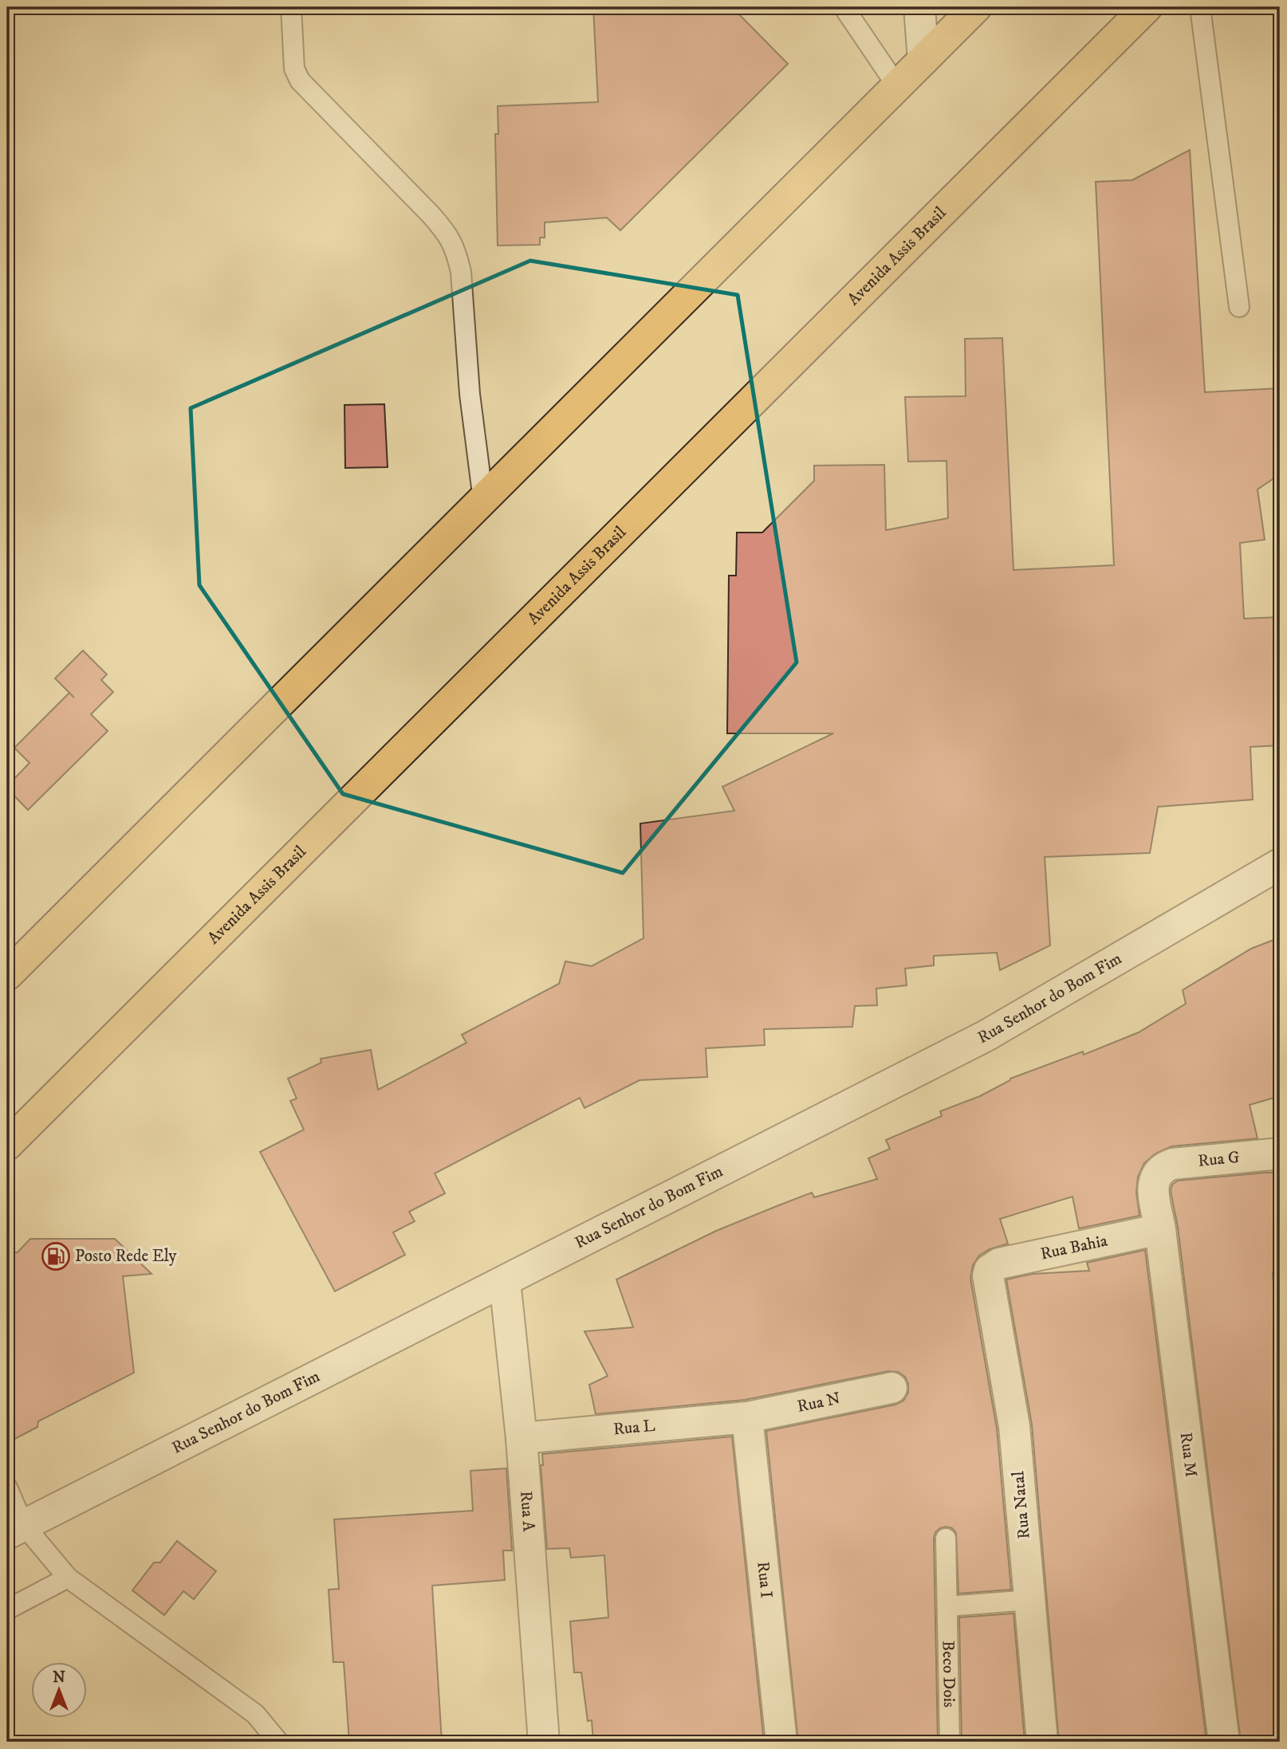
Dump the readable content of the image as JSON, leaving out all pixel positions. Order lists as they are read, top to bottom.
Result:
{
  "streets": {
    "main road": ["Avenida Assis Brasil"],
    "street": [
      "Rua Senhor do Bom Fim",
      "Rua G",
      "Rua Bahia",
      "Rua N",
      "Rua L",
      "Rua M",
      "Rua Natal",
      "Rua A",
      "Rua I"
    ],
    "lane": ["Beco Dois"]
  },
  "crossings": [
    ["Rua Senhor do Bom Fim", "Rua A"],
    ["Rua G", "Rua M"],
    ["Rua Bahia", "Rua M"],
    ["Rua Bahia", "Rua Natal"],
    ["Rua N", "Rua L"],
    ["Rua N", "Rua I"],
    ["Rua L", "Rua A"],
    ["Rua L", "Rua I"]
  ],
  "places": {
    "fuel station": ["Posto Rede Ely"]
  },
  "north": "top"
}
